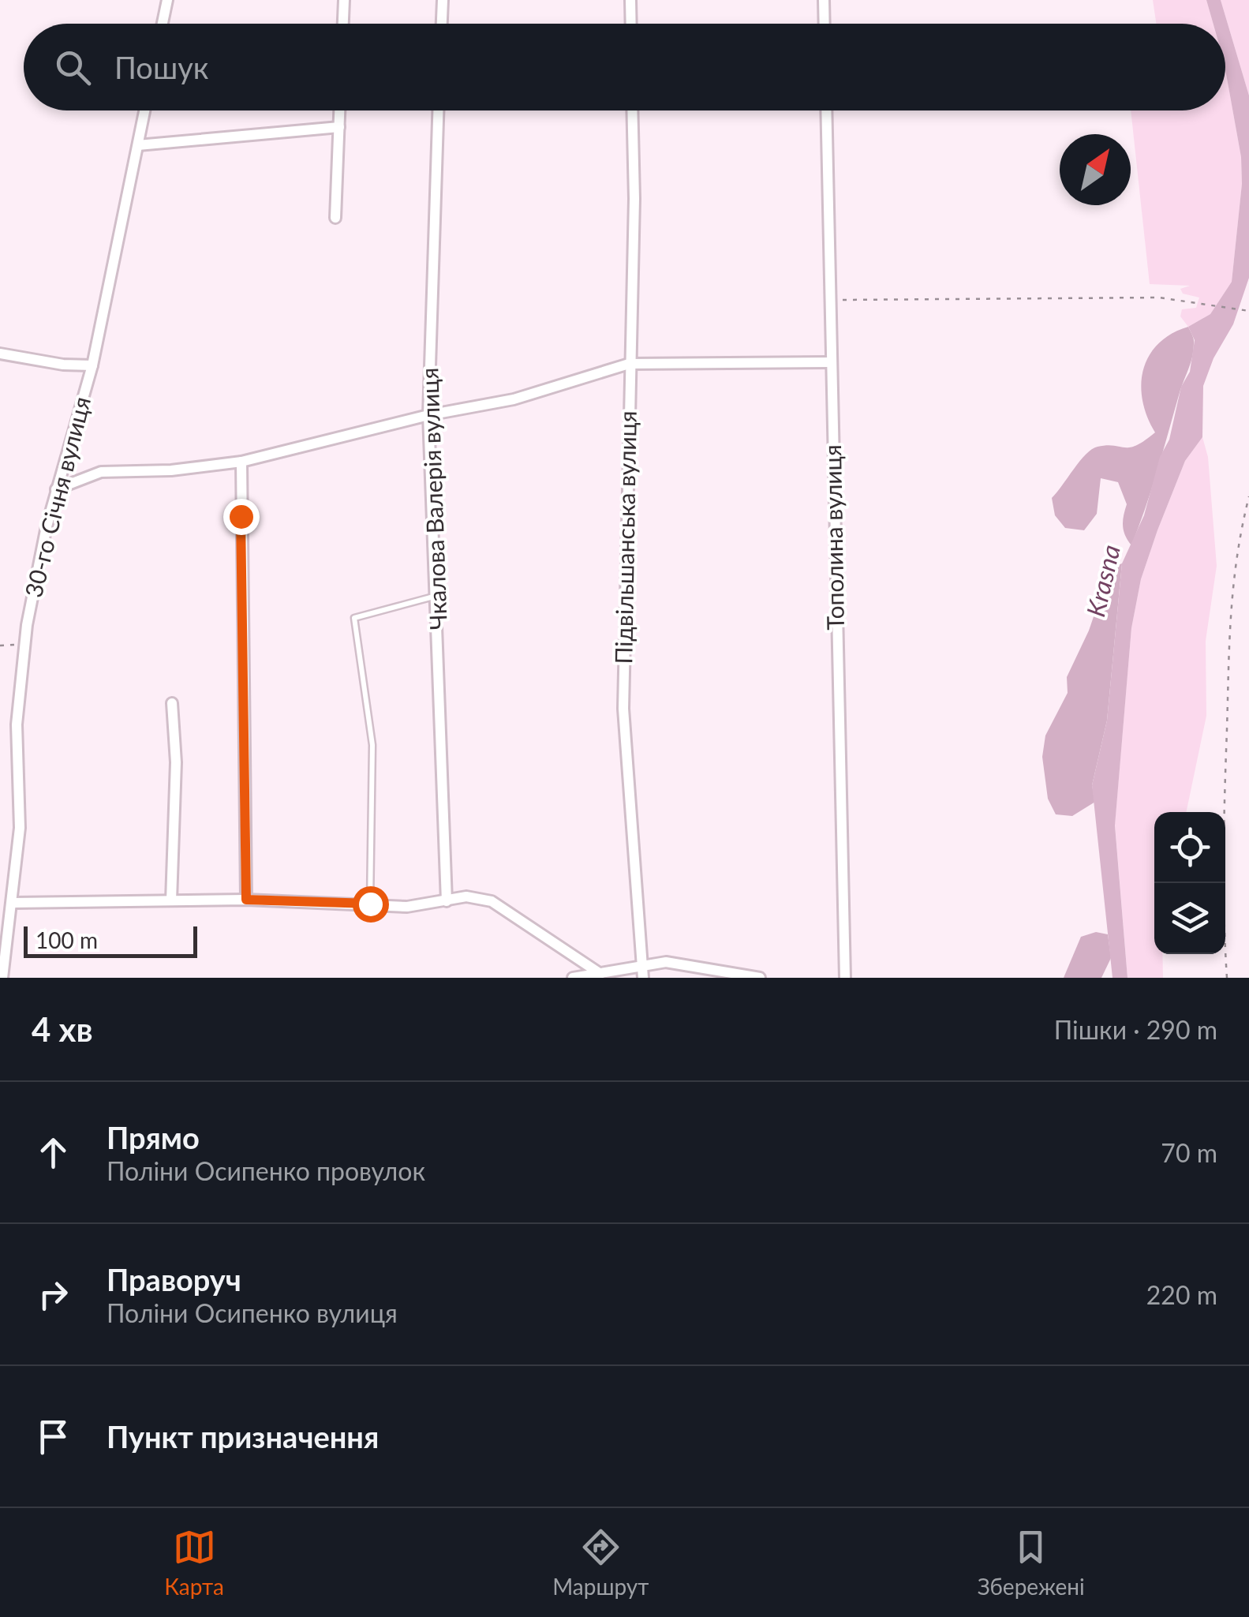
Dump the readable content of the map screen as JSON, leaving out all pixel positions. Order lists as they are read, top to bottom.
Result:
{
  "streets": {
    "street": [
      "30-го Січня вулиця",
      "Чкалова Валерія вулиця",
      "Підвільшанська вулиця",
      "Тополина вулиця"
    ]
  },
  "water": ["Krasna"],
  "scale_bar": "100 m",
  "north": "top right",
  "page": {
    "search": "Пошук",
    "scale": "100 m",
    "heading": ["4 хв", "Пішки · 290 m"],
    "list": [
      ["Прямо", "Поліни Осипенко провулок", "70 m"],
      ["Праворуч", "Поліни Осипенко вулиця", "220 m"],
      "Пункт призначення"
    ],
    "nav": ["Карта", "Маршрут", "Збережені"]
  }
}
